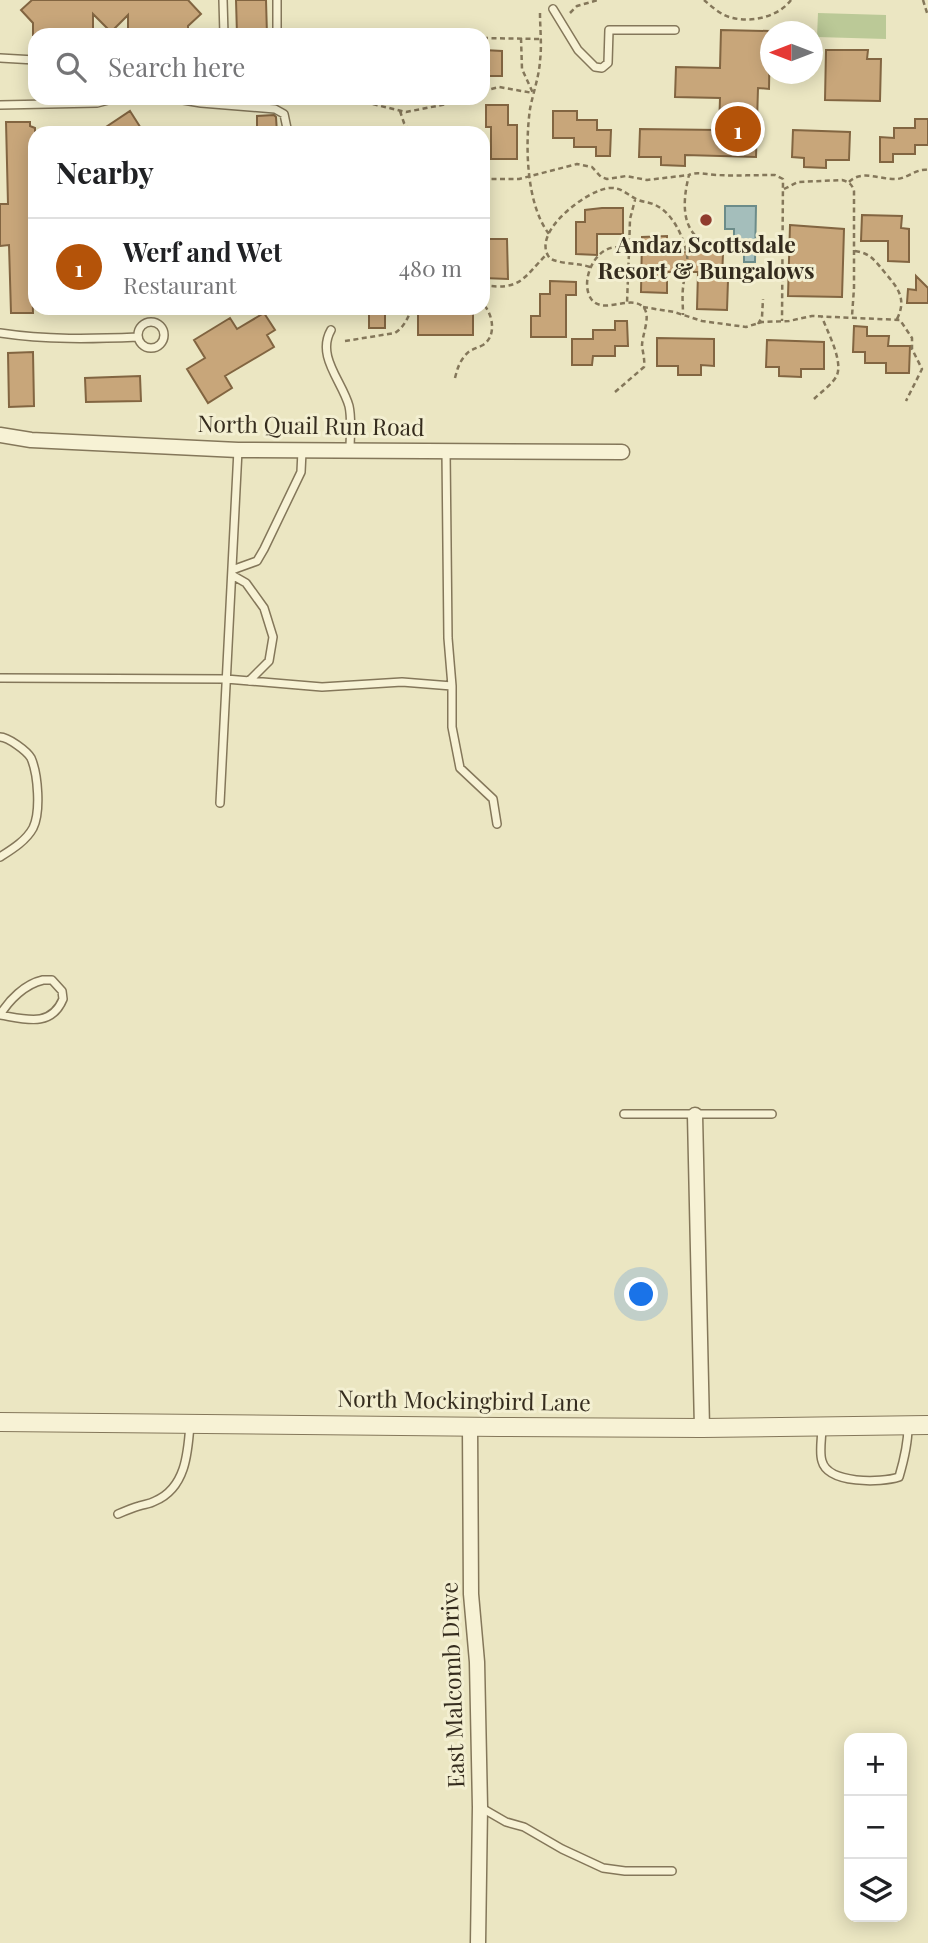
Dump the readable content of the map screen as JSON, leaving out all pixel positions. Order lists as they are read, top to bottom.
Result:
{
  "streets": {
    "street": ["North Quail Run Road", "North Mockingbird Lane", "East Malcomb Drive"]
  },
  "crossings": [
    ["North Mockingbird Lane", "East Malcomb Drive"]
  ],
  "places": ["Andaz Scottsdale Resort & Bungalows"],
  "north": "left",
  "page": {
    "search": "Search here",
    "pins": "1",
    "heading": "Nearby",
    "list": [
      {
        "mark": "1",
        "name": "Werf and Wet",
        "note": "Restaurant",
        "value": "480 m"
      }
    ],
    "map_buttons": ["+", "−"]
  }
}
